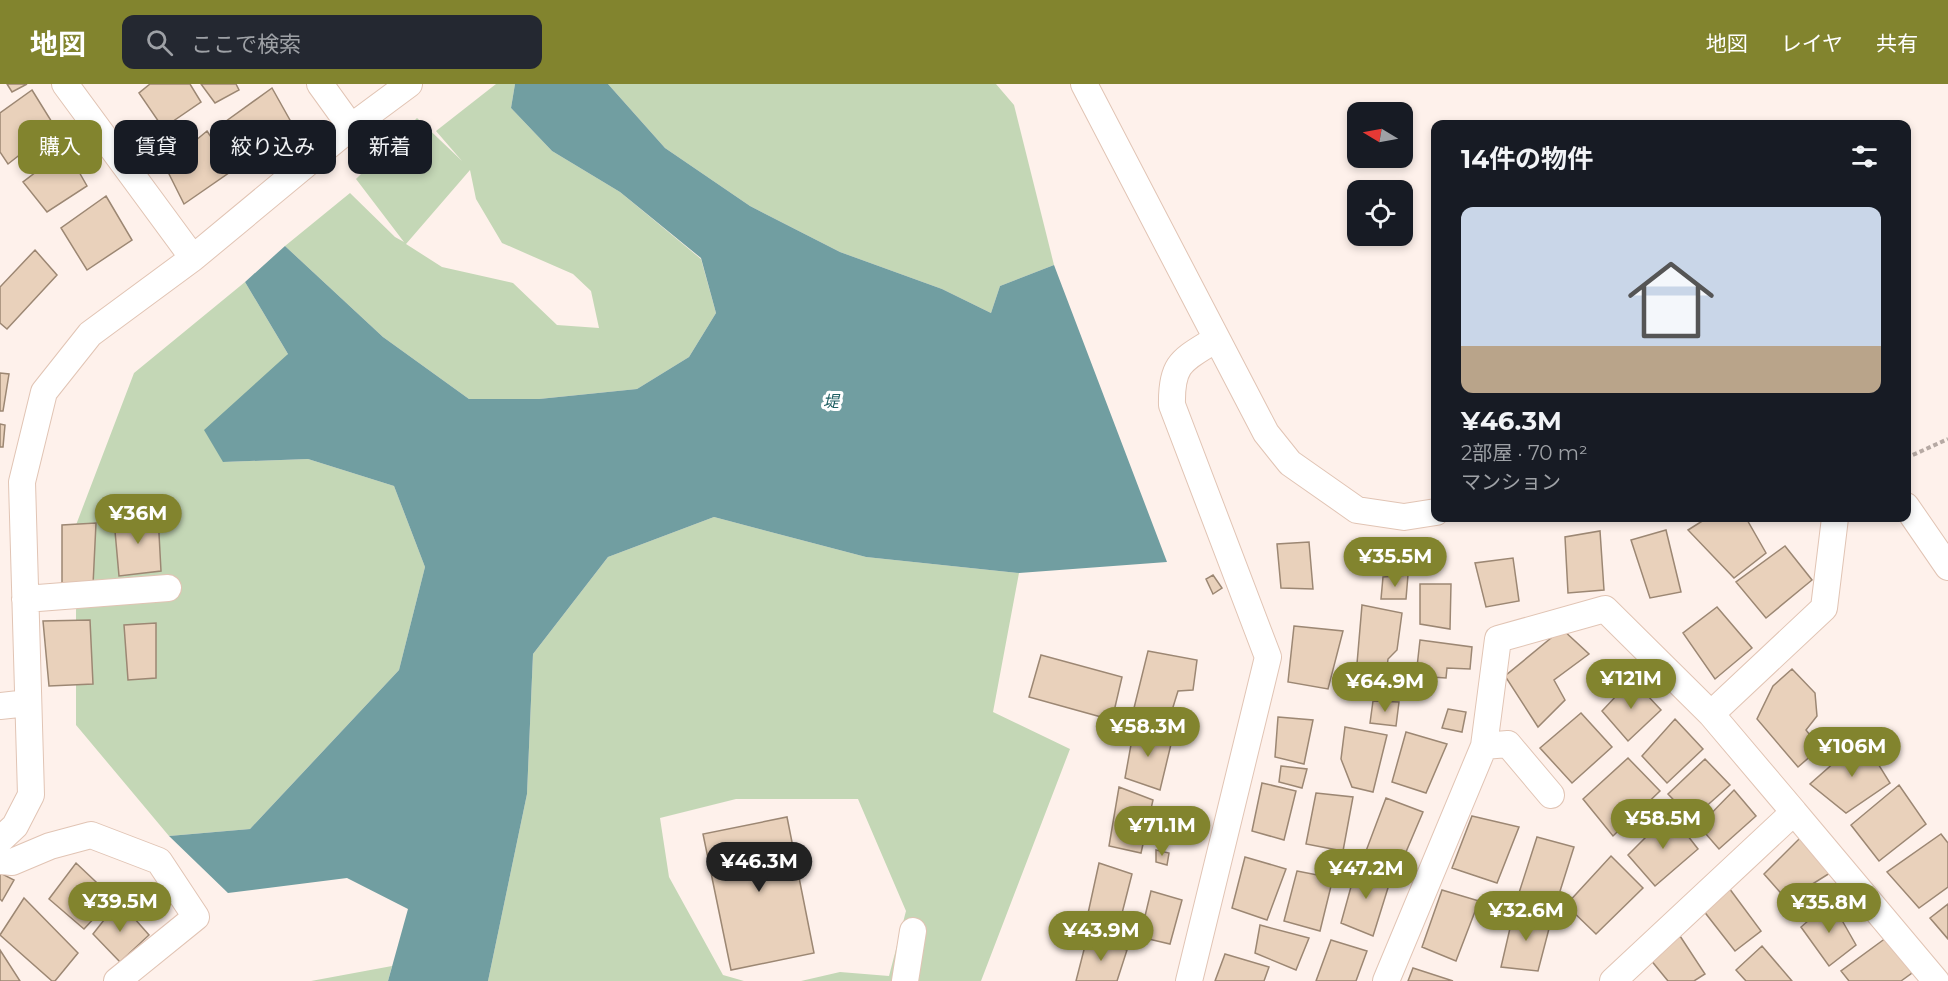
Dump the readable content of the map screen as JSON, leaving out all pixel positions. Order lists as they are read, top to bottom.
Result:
{
  "water": ["堤"],
  "north": "left",
  "page": {
    "header": "地図",
    "search": "ここで検索",
    "nav": ["地図", "レイヤ", "共有"],
    "chip": [
      "購入",
      "賃貸",
      "絞り込み",
      "新着"
    ],
    "heading": "14件の物件",
    "list": [
      {
        "name": "¥46.3M",
        "note": "2部屋 · 70 m² · マンション"
      }
    ],
    "price": [
      "¥36M",
      "¥35.5M",
      "¥121M",
      "¥64.9M",
      "¥58.3M",
      "¥106M",
      "¥58.5M",
      "¥71.1M",
      "¥46.3M",
      "¥47.2M",
      "¥39.5M",
      "¥35.8M",
      "¥32.6M",
      "¥43.9M"
    ]
  }
}
